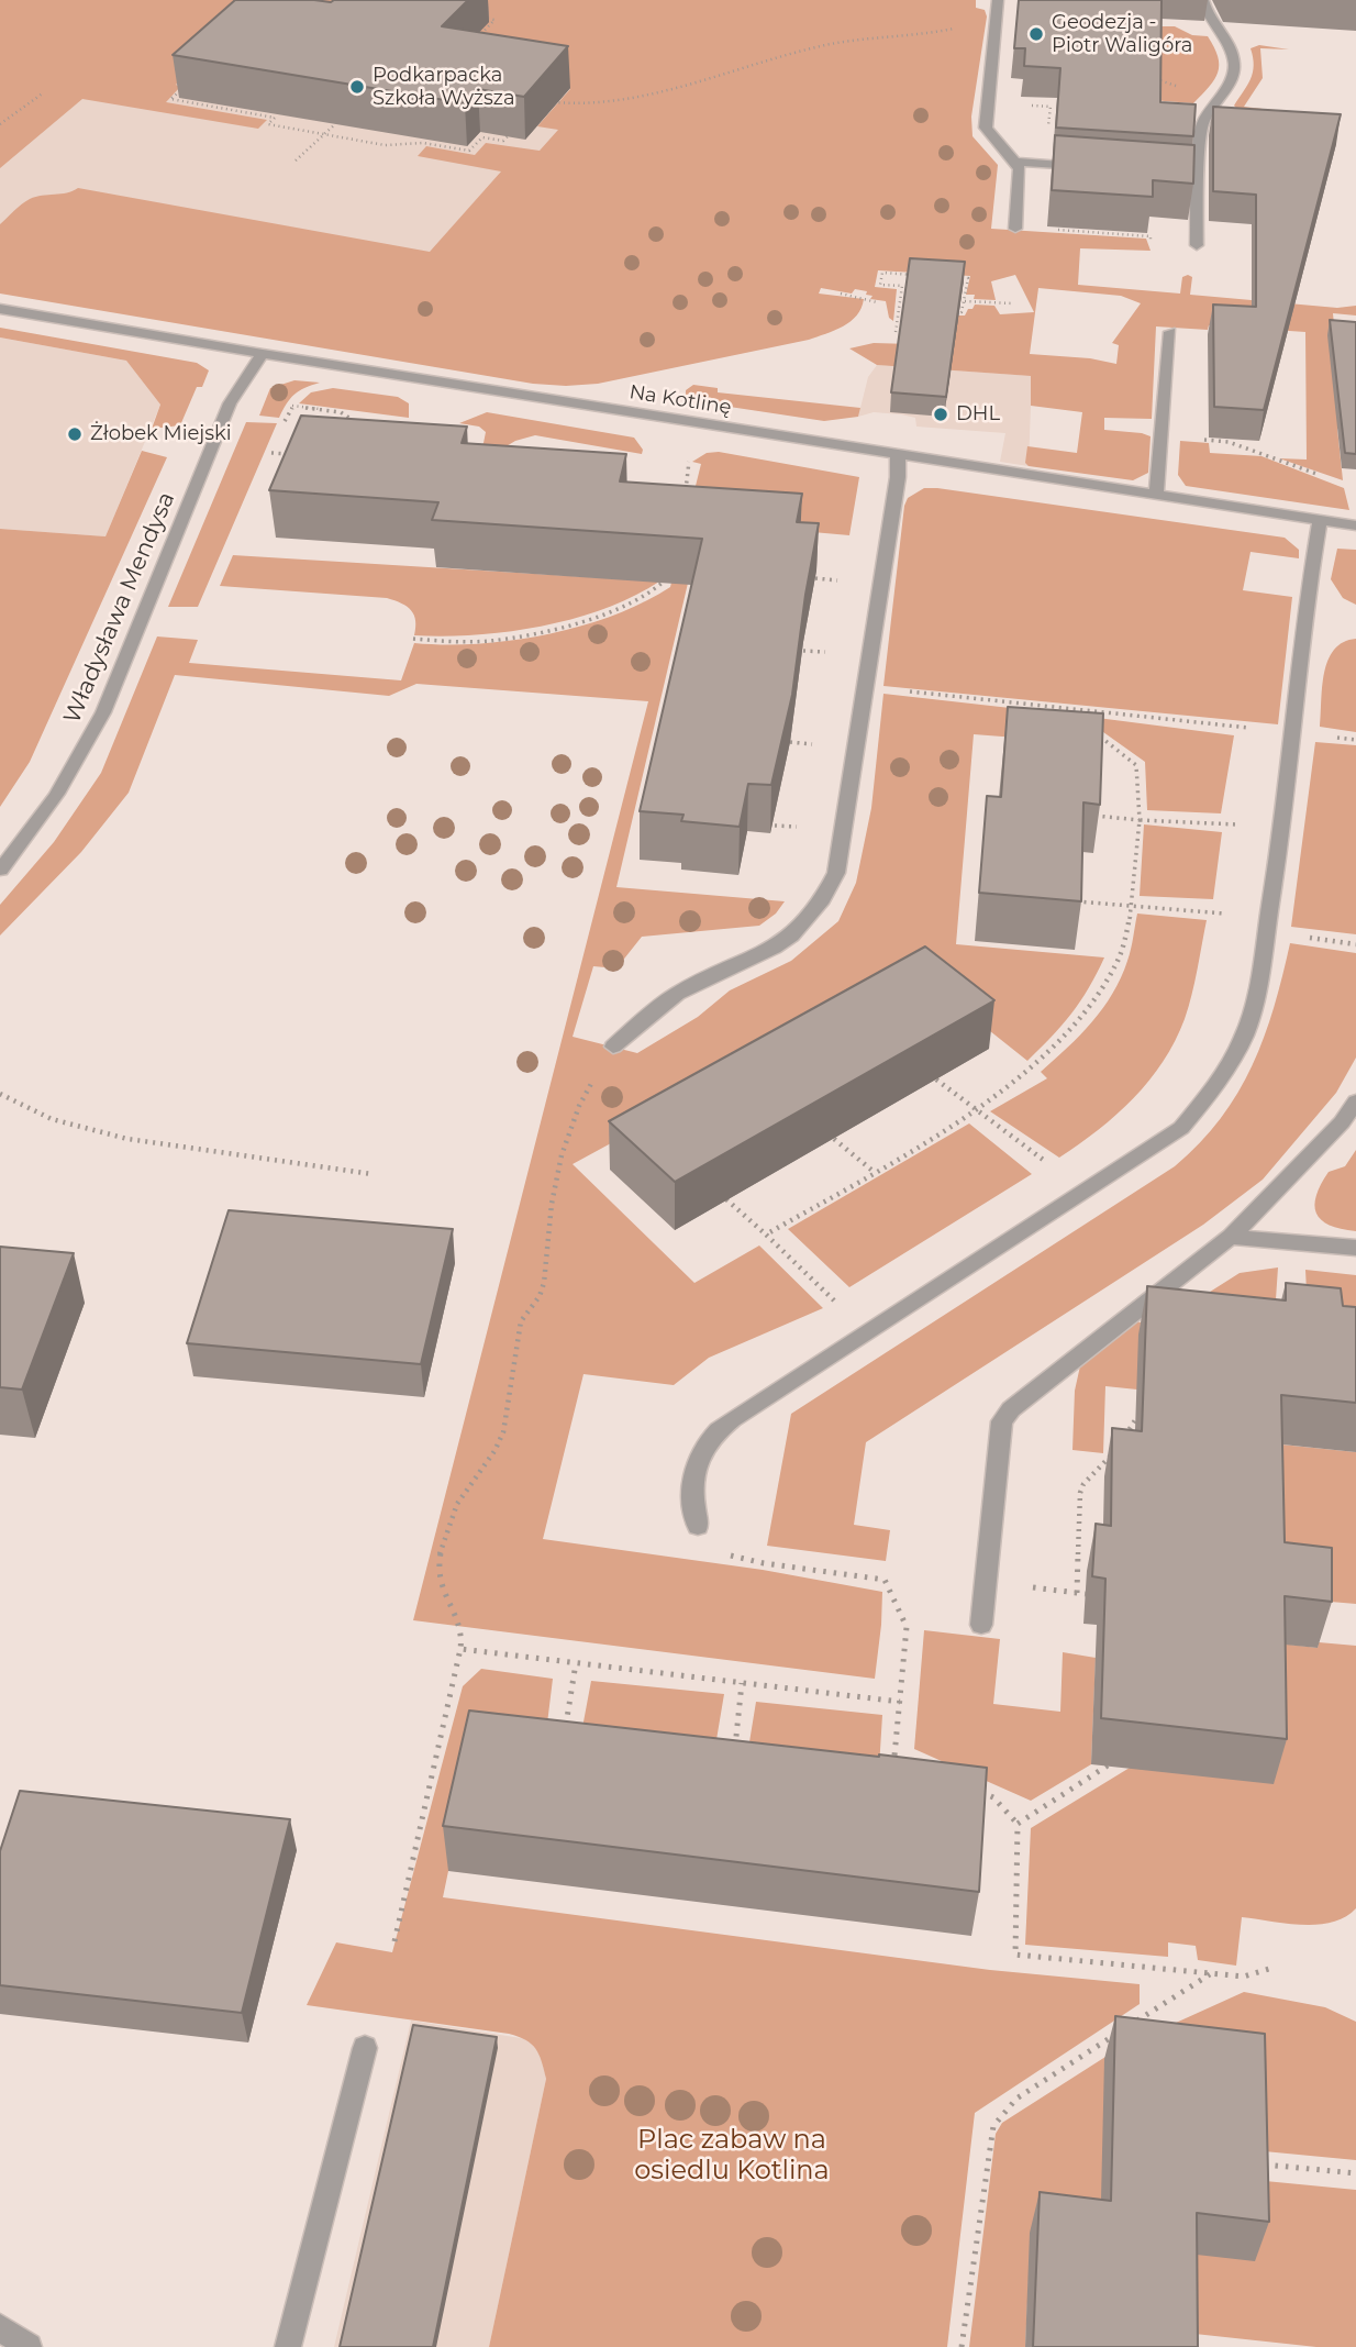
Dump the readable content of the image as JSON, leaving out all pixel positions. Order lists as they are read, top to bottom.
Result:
{
  "streets": {
    "street": ["Na Kotlinę", "Władysława Mendysa"]
  },
  "crossings": [
    ["Na Kotlinę", "Władysława Mendysa"]
  ],
  "parks": ["Plac zabaw na osiedlu Kotlina"],
  "places": [
    "Geodezja - Piotr Waligóra",
    "Podkarpacka Szkoła Wyższa",
    "DHL",
    "Żłobek Miejski"
  ]
}
